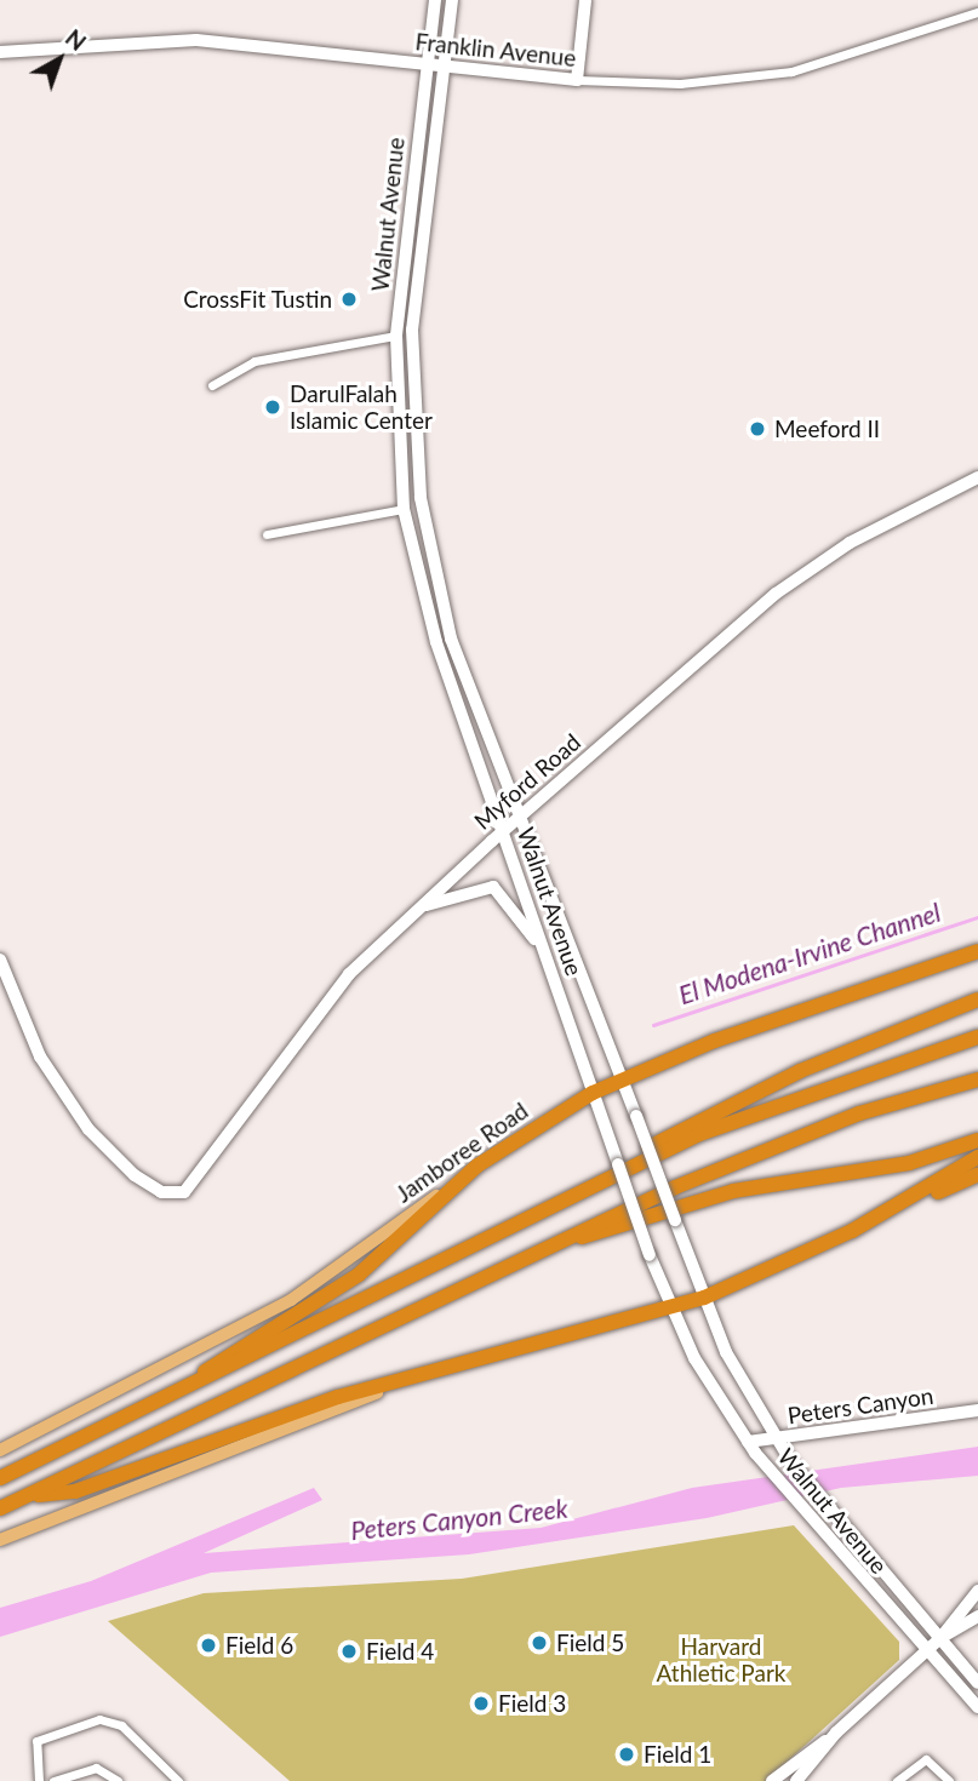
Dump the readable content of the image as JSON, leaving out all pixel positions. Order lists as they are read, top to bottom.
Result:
{
  "streets": {
    "highway": ["Jamboree Road"],
    "main road": [
      "Franklin Avenue",
      "Walnut Avenue",
      "Myford Road",
      "Peters Canyon"
    ]
  },
  "crossings": [
    ["Franklin Avenue", "Walnut Avenue"],
    ["Walnut Avenue", "Myford Road"],
    ["Walnut Avenue", "Jamboree Road"],
    ["Walnut Avenue", "Peters Canyon"]
  ],
  "water": ["El Modena-Irvine Channel", "Peters Canyon Creek"],
  "parks": ["Harvard Athletic Park"],
  "places": [
    "CrossFit Tustin",
    "DarulFalah Islamic Center",
    "Meeford II",
    "Field 5",
    "Field 6",
    "Field 4",
    "Field 3",
    "Field 1"
  ],
  "north": "top right"
}
